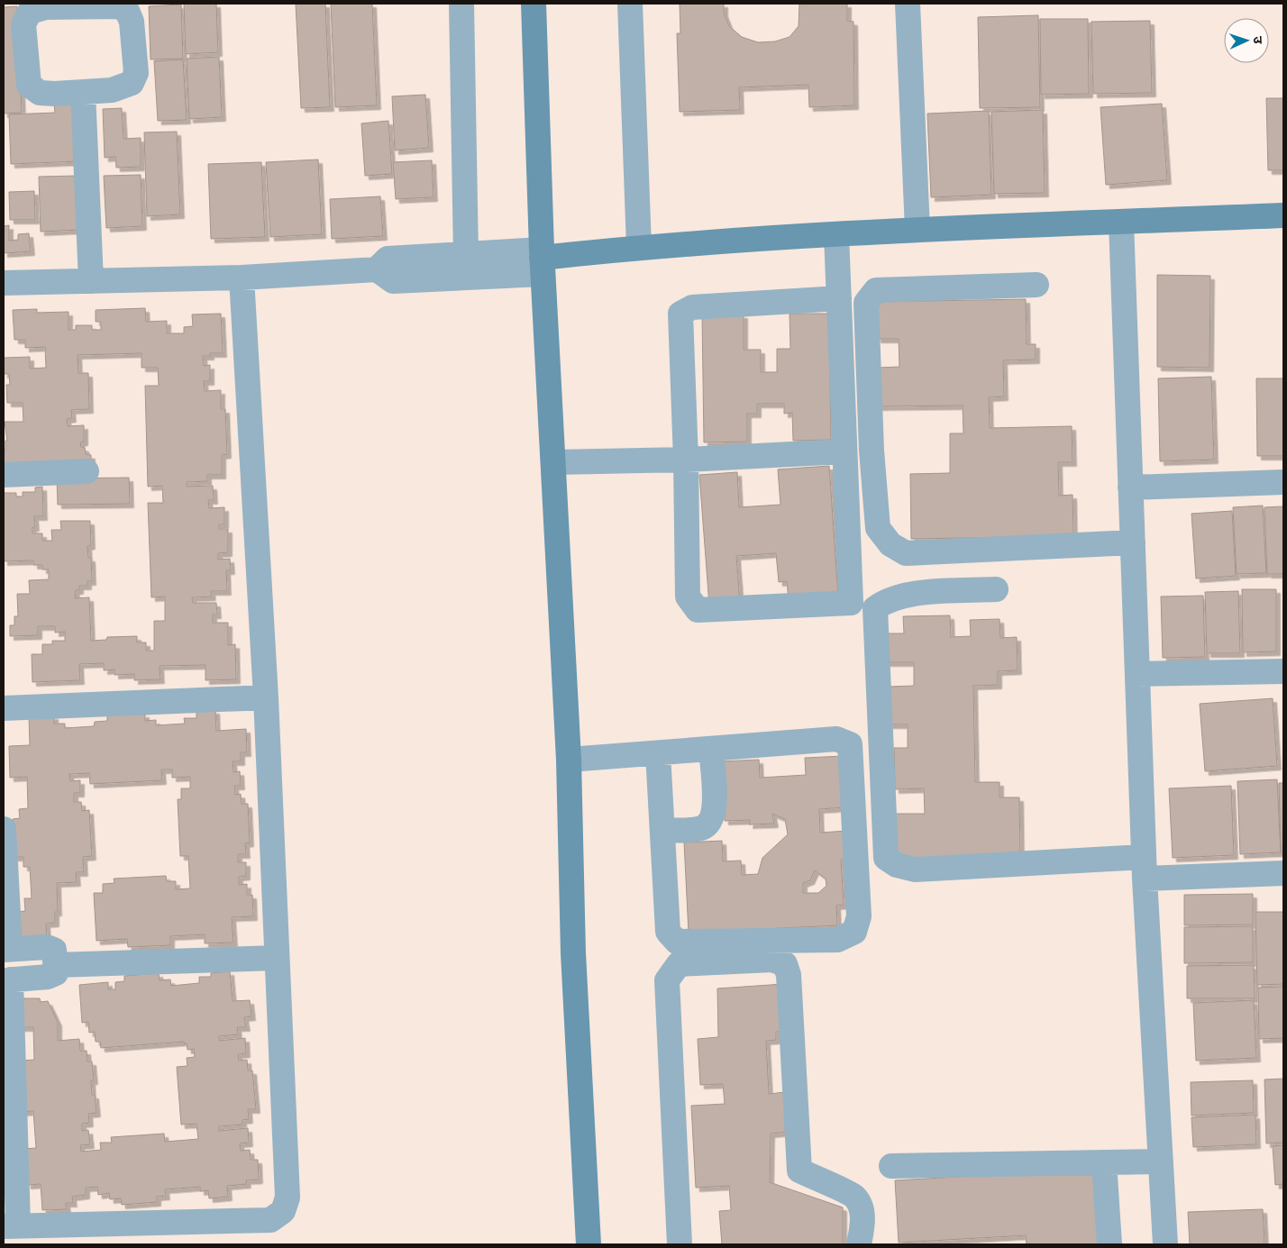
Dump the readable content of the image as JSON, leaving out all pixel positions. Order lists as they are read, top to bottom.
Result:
{
  "north": "right"
}
